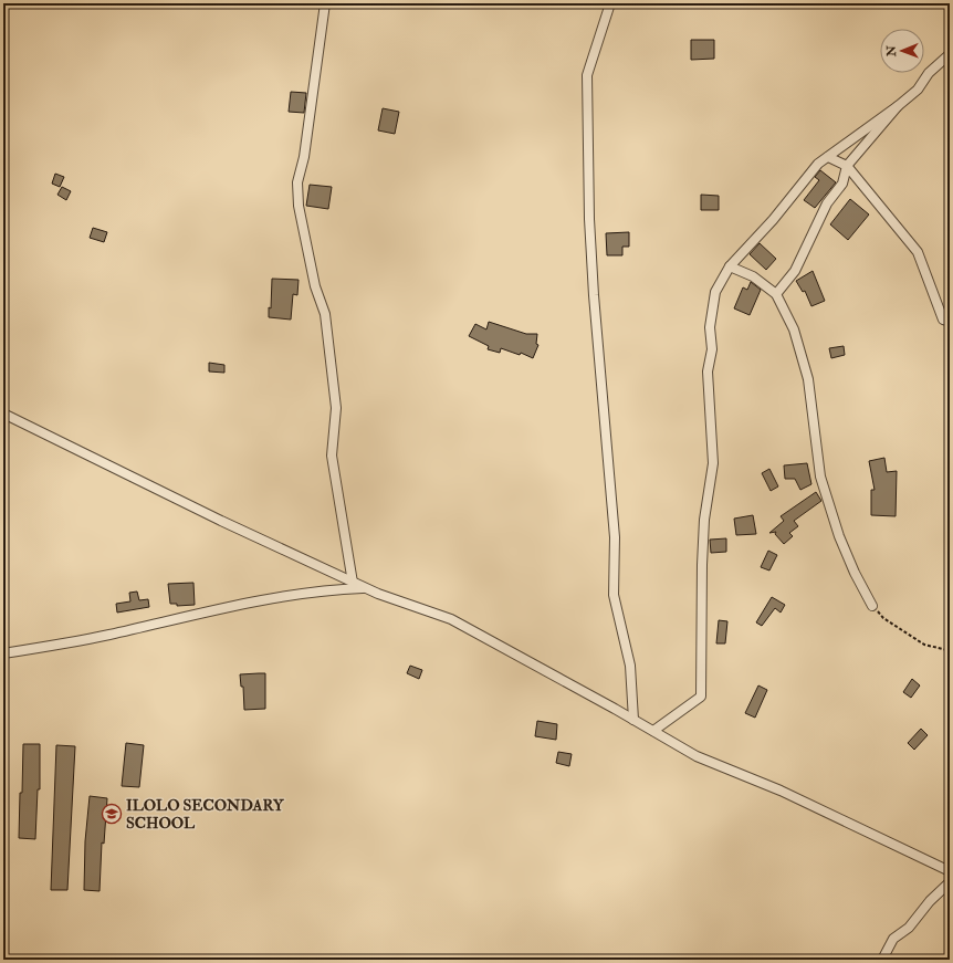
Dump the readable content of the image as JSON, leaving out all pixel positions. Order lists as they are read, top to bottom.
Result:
{
  "places": {
    "school or university": ["ILOLO SECONDARY SCHOOL"]
  },
  "north": "left"
}
